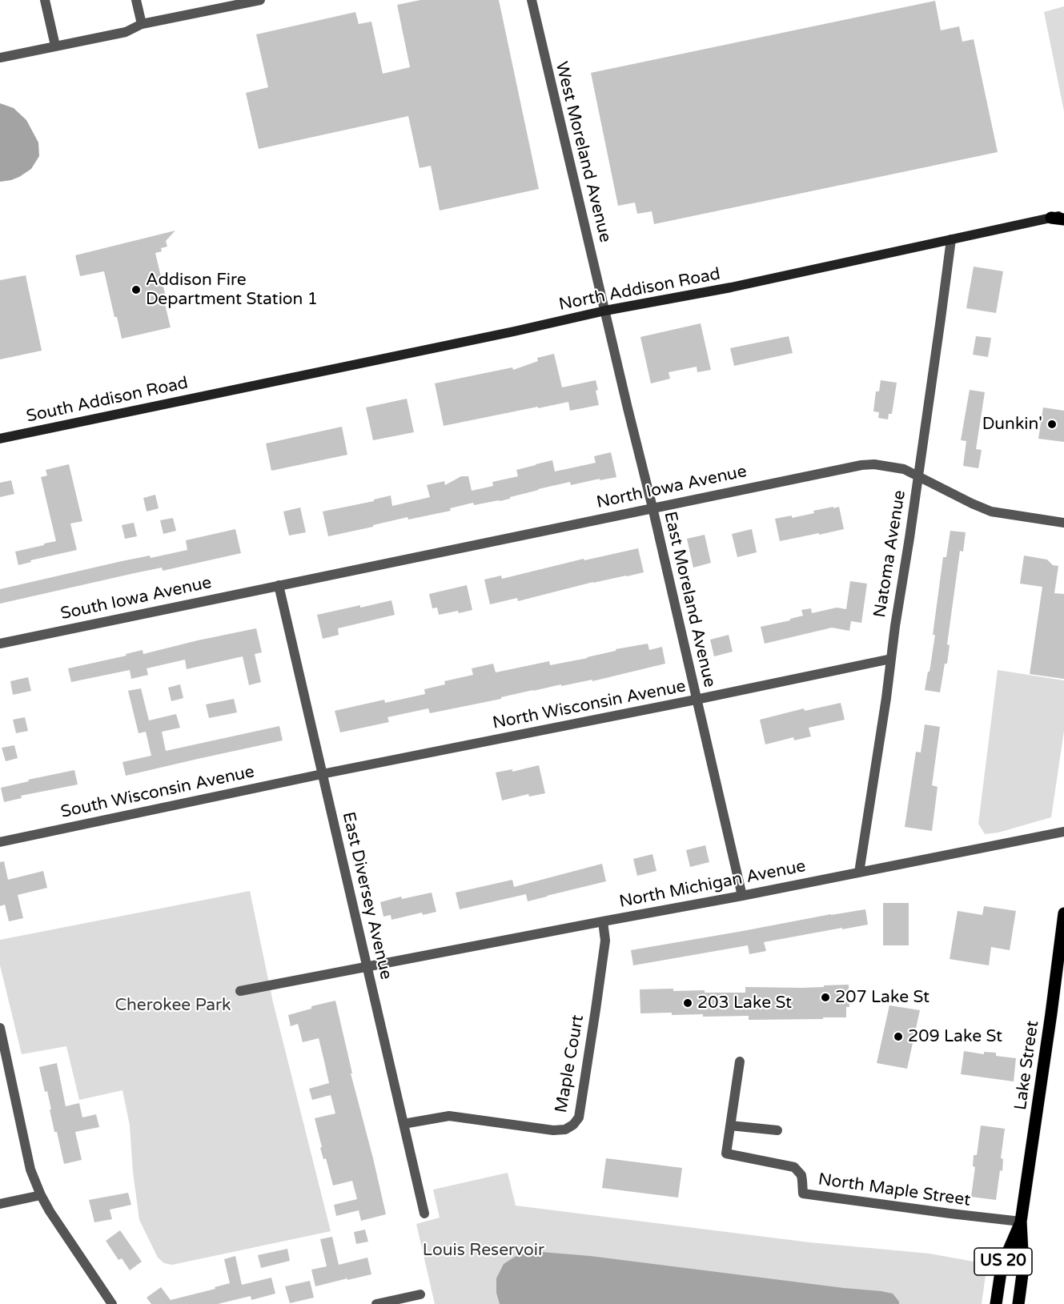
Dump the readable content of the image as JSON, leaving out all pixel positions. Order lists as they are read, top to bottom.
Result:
{
  "streets": {
    "main road": ["Lake Street", "US 20"],
    "street": [
      "West Moreland Avenue",
      "North Addison Road",
      "South Addison Road",
      "North Iowa Avenue",
      "Natoma Avenue",
      "South Iowa Avenue",
      "East Moreland Avenue",
      "North Wisconsin Avenue",
      "South Wisconsin Avenue",
      "North Michigan Avenue",
      "East Diversey Avenue",
      "Maple Court",
      "North Maple Street"
    ]
  },
  "crossings": [
    ["West Moreland Avenue", "North Addison Road"],
    ["West Moreland Avenue", "East Moreland Avenue"],
    ["North Addison Road", "South Addison Road"],
    ["North Addison Road", "Natoma Avenue"],
    ["North Addison Road", "East Moreland Avenue"],
    ["North Iowa Avenue", "Natoma Avenue"],
    ["North Iowa Avenue", "South Iowa Avenue"],
    ["North Iowa Avenue", "East Moreland Avenue"],
    ["North Iowa Avenue", "East Diversey Avenue"],
    ["Natoma Avenue", "North Wisconsin Avenue"],
    ["Natoma Avenue", "North Michigan Avenue"],
    ["South Iowa Avenue", "East Diversey Avenue"],
    ["East Moreland Avenue", "North Wisconsin Avenue"],
    ["East Moreland Avenue", "North Michigan Avenue"],
    ["North Wisconsin Avenue", "South Wisconsin Avenue"],
    ["North Wisconsin Avenue", "East Diversey Avenue"],
    ["South Wisconsin Avenue", "East Diversey Avenue"],
    ["North Michigan Avenue", "East Diversey Avenue"],
    ["North Michigan Avenue", "Maple Court"],
    ["East Diversey Avenue", "Maple Court"],
    ["Lake Street", "North Maple Street"]
  ],
  "parks": ["Cherokee Park", "Louis Reservoir"],
  "places": [
    "Addison Fire Department Station 1",
    "Dunkin'",
    "207 Lake St",
    "203 Lake St",
    "209 Lake St"
  ]
}
